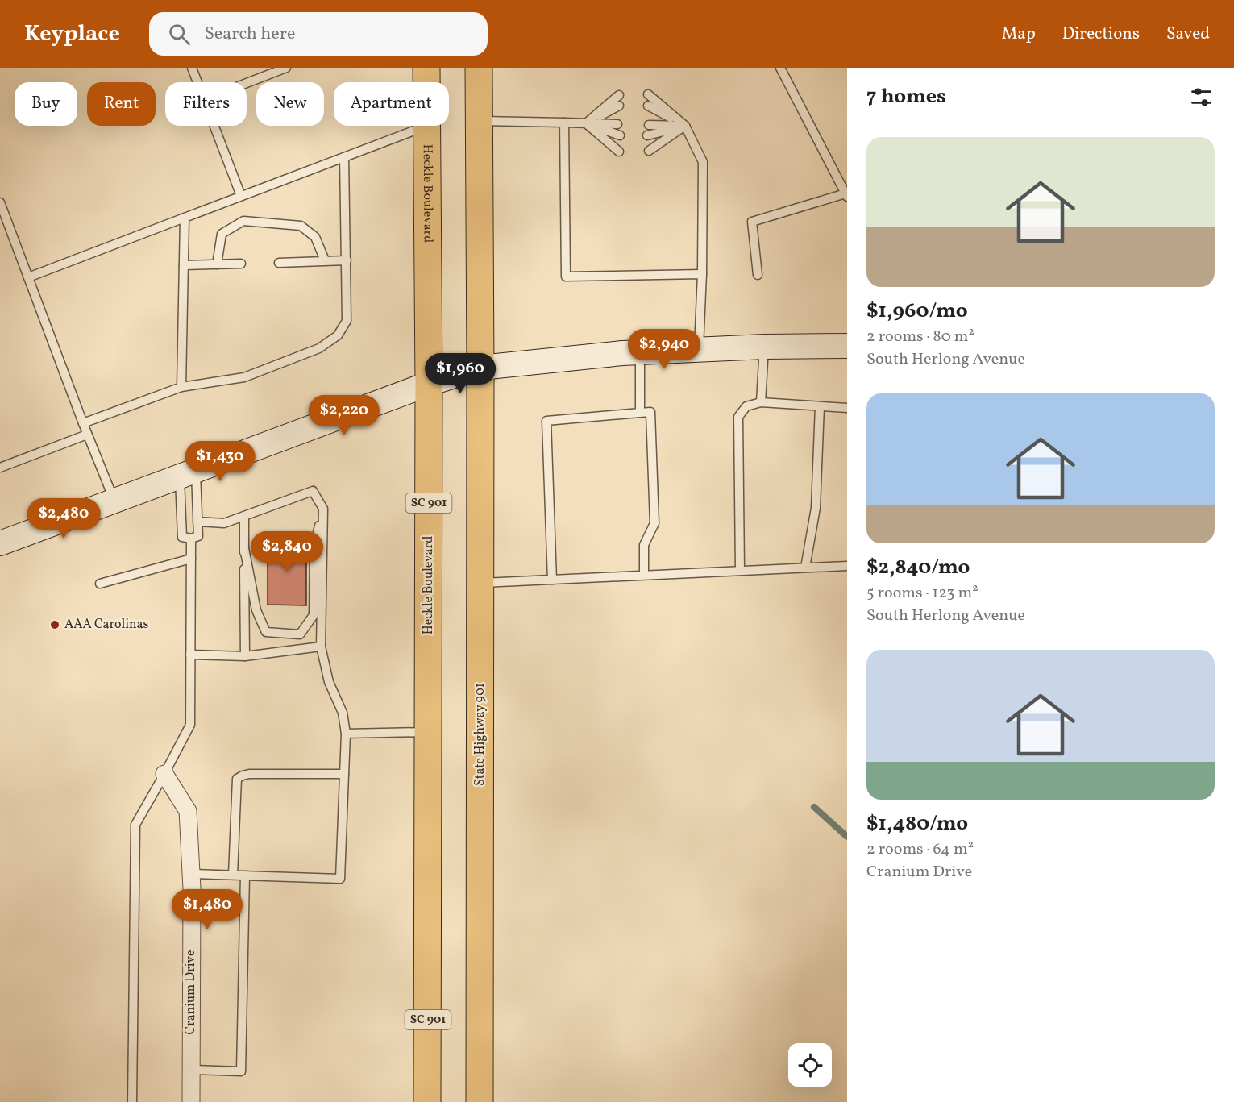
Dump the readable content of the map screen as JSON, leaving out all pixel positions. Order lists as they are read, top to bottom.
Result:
{
  "streets": {
    "main road": ["Heckle Boulevard", "SC 901", "State Highway 901"],
    "street": ["Cranium Drive"]
  },
  "places": ["AAA Carolinas"],
  "page": {
    "header": "Keyplace",
    "search": "Search here",
    "nav": ["Map", "Directions", "Saved"],
    "heading": "7 homes",
    "chip": [
      "Buy",
      "Rent",
      "Filters",
      "New",
      "Apartment"
    ],
    "list": [
      {
        "name": "$1,960/mo",
        "note": "2 rooms · 80 m² · South Herlong Avenue"
      },
      {
        "name": "$2,840/mo",
        "note": "5 rooms · 123 m² · South Herlong Avenue"
      },
      {
        "name": "$1,480/mo",
        "note": "2 rooms · 64 m² · Cranium Drive"
      }
    ],
    "price": [
      "$2,940",
      "$1,960",
      "$2,220",
      "$1,430",
      "$2,480",
      "$2,840",
      "$1,480"
    ]
  }
}
